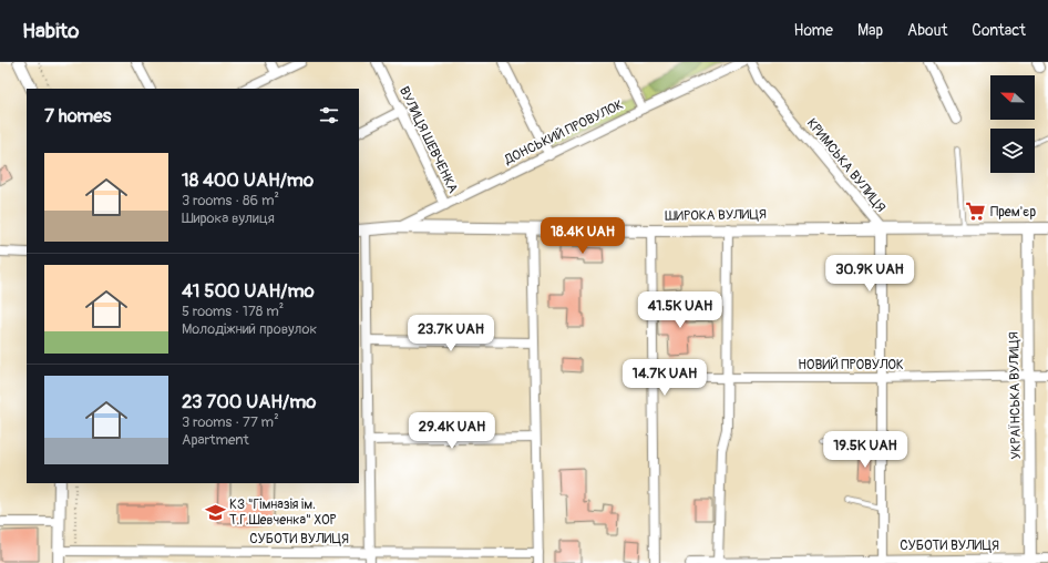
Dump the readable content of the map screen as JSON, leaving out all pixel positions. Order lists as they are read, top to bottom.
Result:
{
  "streets": {
    "street": [
      "ДОНСЬКИЙ ПРОВУЛОК",
      "ВУЛИЦЯ ШЕВЧЕНКА",
      "КРИМСЬКА ВУЛИЦЯ",
      "ШИРОКА ВУЛИЦЯ",
      "НОВИЙ ПРОВУЛОК",
      "УКРАЇНСЬКА ВУЛИЦЯ",
      "СУБОТИ ВУЛИЦЯ"
    ]
  },
  "crossings": [
    ["ДОНСЬКИЙ ПРОВУЛОК", "ВУЛИЦЯ ШЕВЧЕНКА"],
    ["ДОНСЬКИЙ ПРОВУЛОК", "ШИРОКА ВУЛИЦЯ"],
    ["КРИМСЬКА ВУЛИЦЯ", "ШИРОКА ВУЛИЦЯ"],
    ["КРИМСЬКА ВУЛИЦЯ", "НОВИЙ ПРОВУЛОК"],
    ["КРИМСЬКА ВУЛИЦЯ", "СУБОТИ ВУЛИЦЯ"],
    ["ШИРОКА ВУЛИЦЯ", "УКРАЇНСЬКА ВУЛИЦЯ"],
    ["НОВИЙ ПРОВУЛОК", "УКРАЇНСЬКА ВУЛИЦЯ"],
    ["УКРАЇНСЬКА ВУЛИЦЯ", "СУБОТИ ВУЛИЦЯ"]
  ],
  "places": {
    "supermarket": ["Прем'єр"],
    "school or university": ["КЗ \"Гімназія ім. Т.Г.Шевченка\" ХОР"]
  },
  "north": "left",
  "page": {
    "header": "Habito",
    "nav": [
      "Home",
      "Map",
      "About",
      "Contact"
    ],
    "heading": "7 homes",
    "list": [
      {
        "name": "18 400 UAH/mo",
        "note": "3 rooms · 86 m² · Широка вулиця"
      },
      {
        "name": "41 500 UAH/mo",
        "note": "5 rooms · 178 m² · Молодіжний провулок"
      },
      {
        "name": "23 700 UAH/mo",
        "note": "3 rooms · 77 m² · Apartment"
      }
    ],
    "price": [
      "18.4K UAH",
      "30.9K UAH",
      "41.5K UAH",
      "23.7K UAH",
      "14.7K UAH",
      "29.4K UAH",
      "19.5K UAH"
    ]
  }
}
